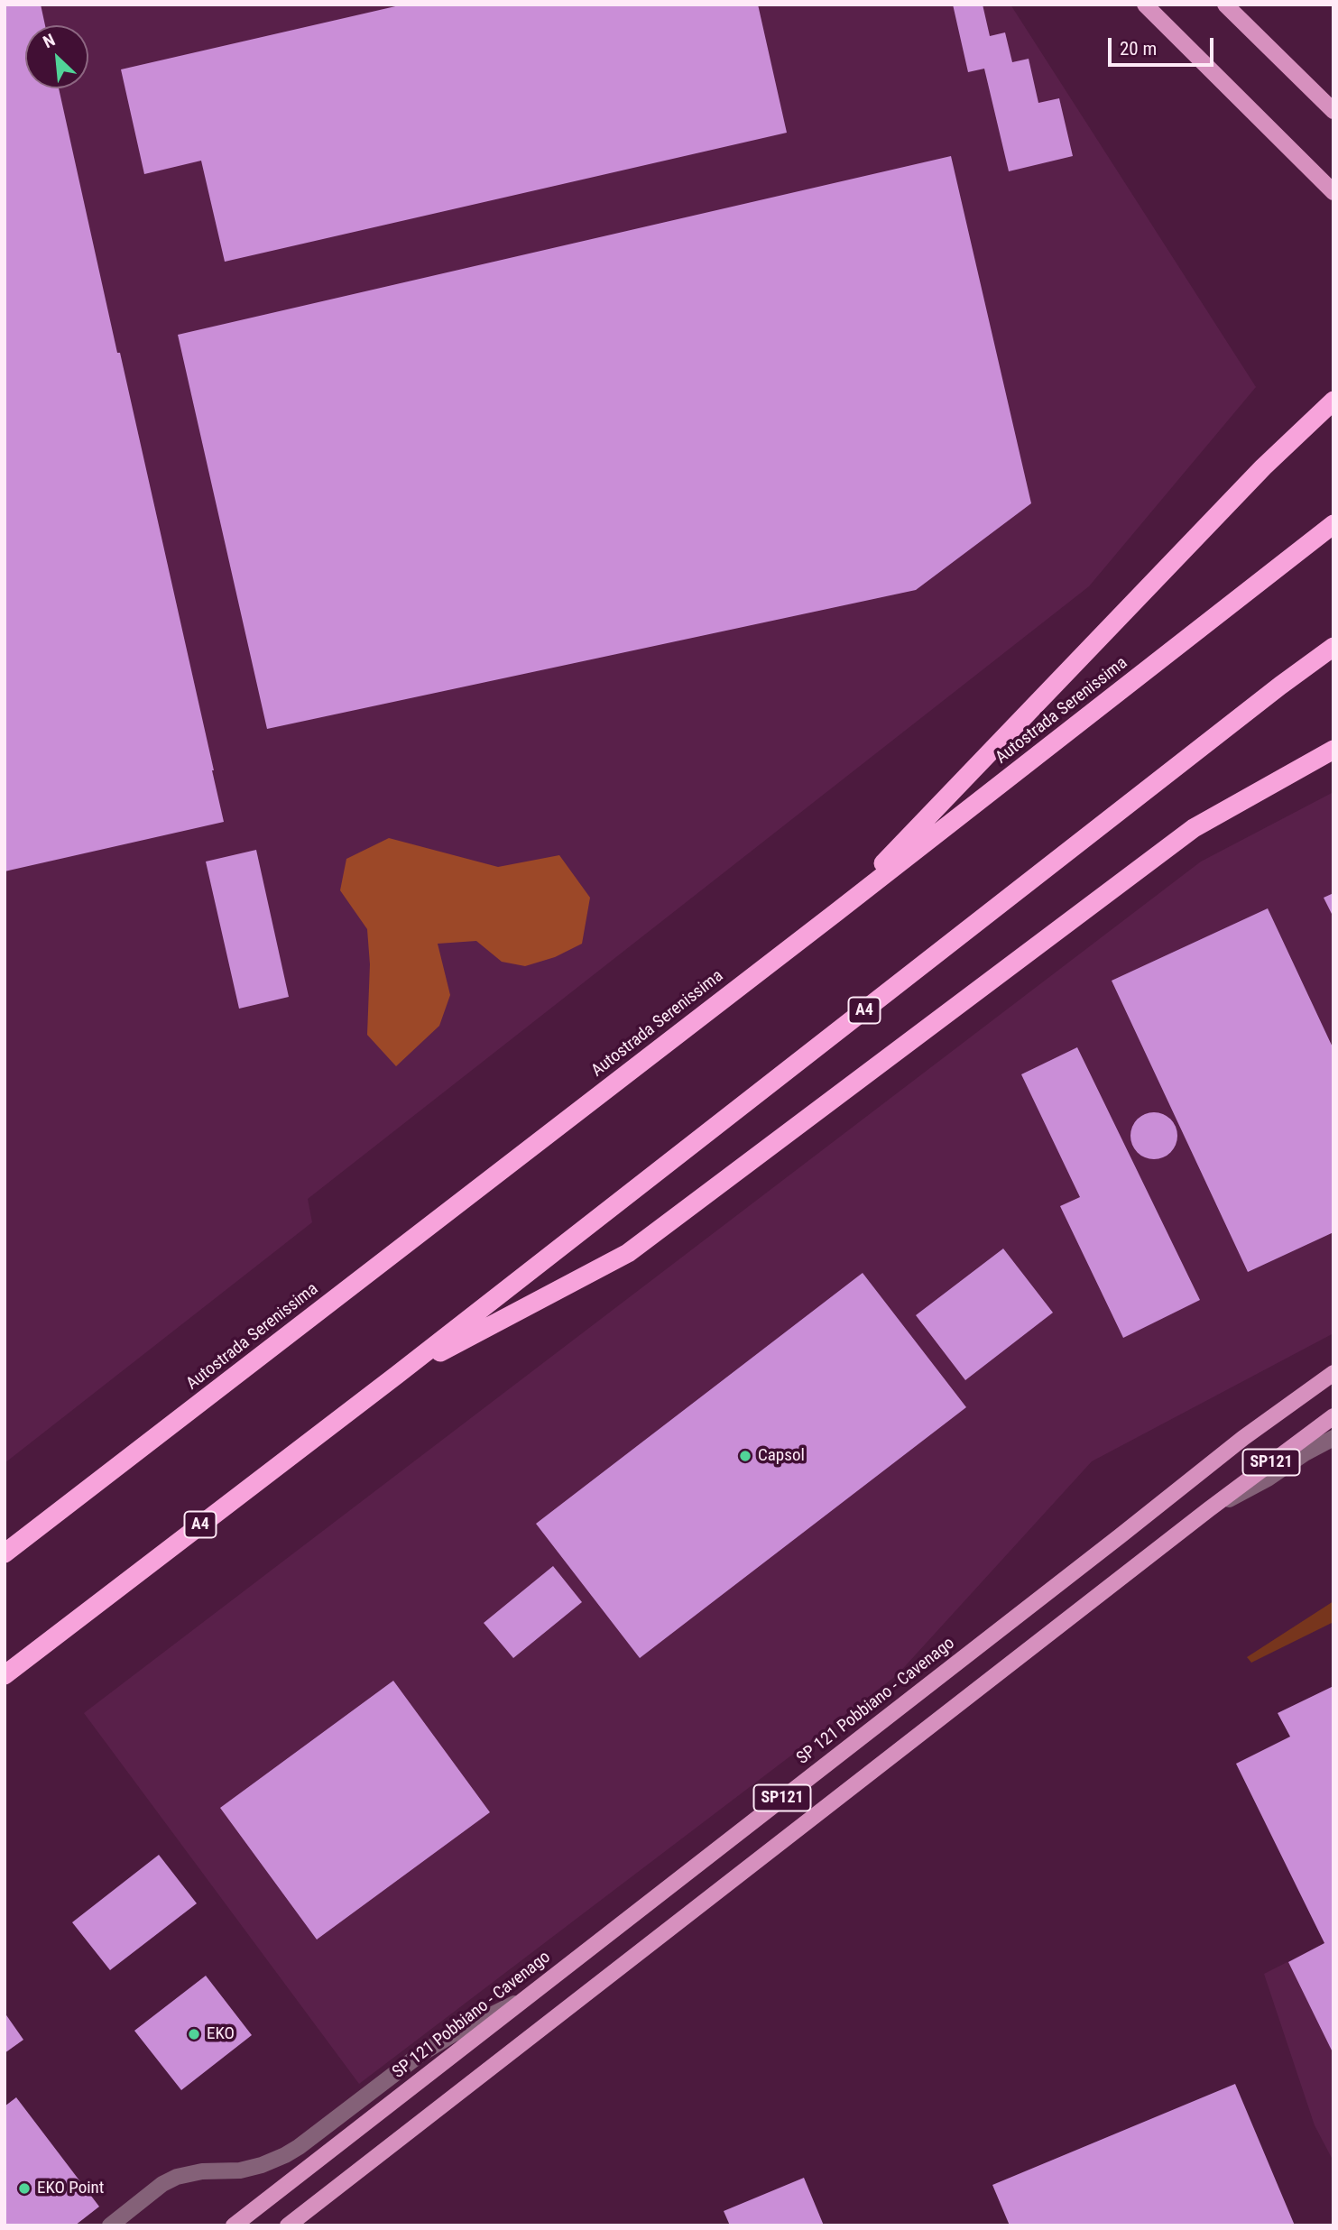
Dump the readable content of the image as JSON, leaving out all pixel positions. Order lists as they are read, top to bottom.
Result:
{
  "streets": {
    "highway": ["Autostrada Serenissima", "A4"],
    "main road": ["SP121", "SP 121 Pobbiano - Cavenago"]
  },
  "places": ["Capsol", "EKO", "EKO Point"],
  "scale_bar": "20 m",
  "north": "top left"
}
